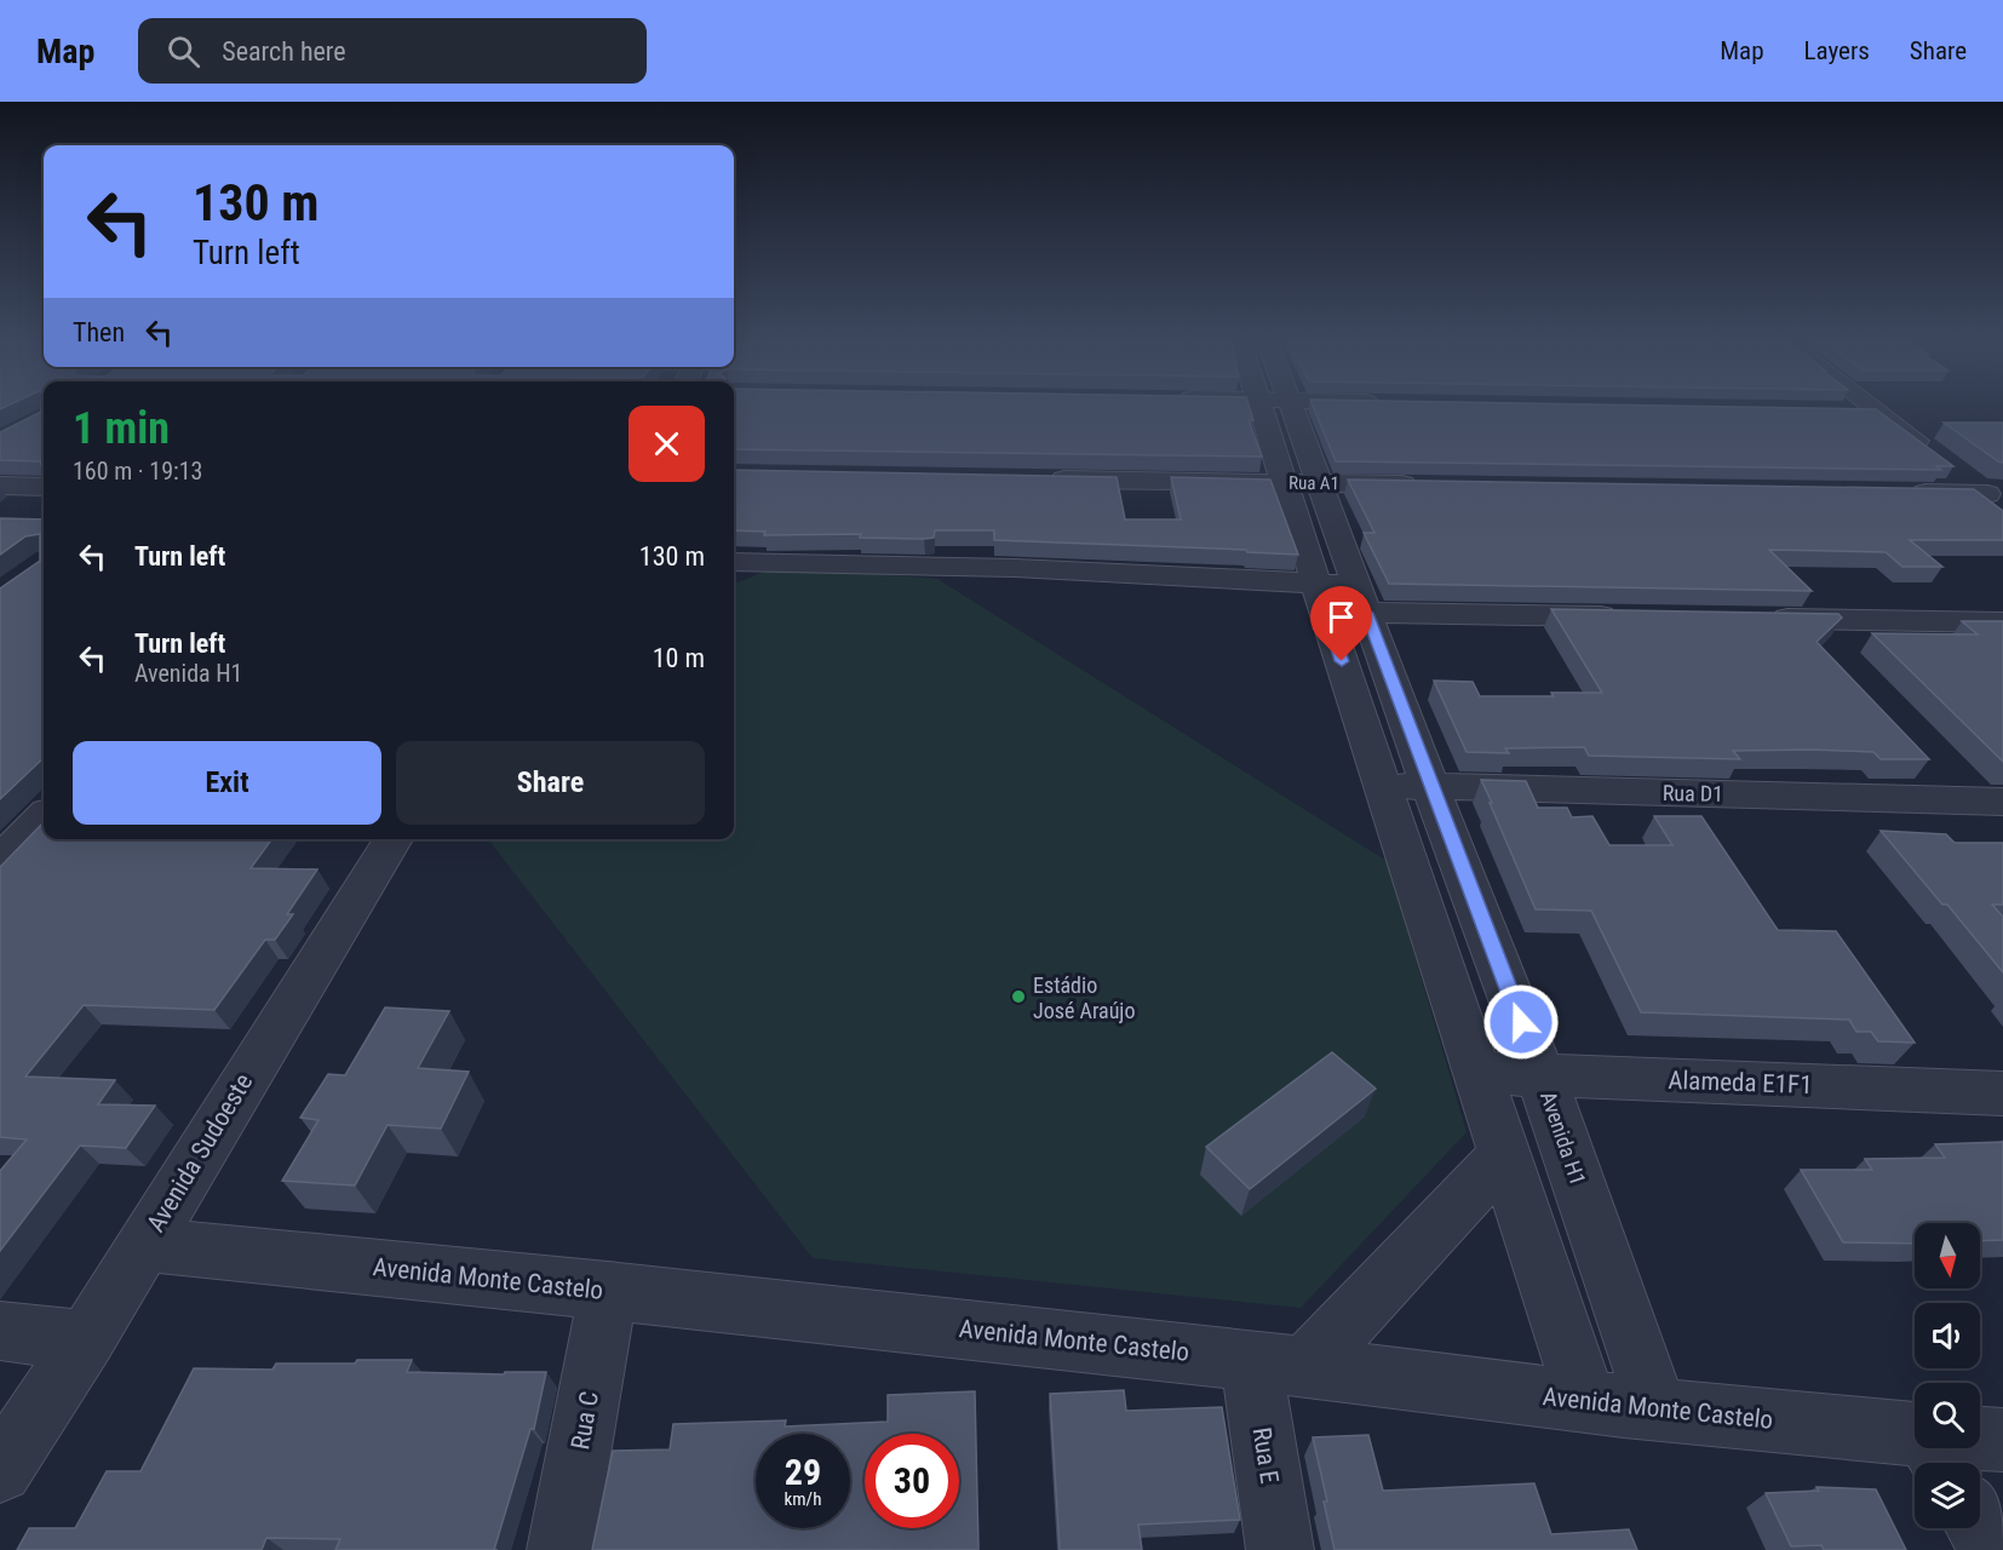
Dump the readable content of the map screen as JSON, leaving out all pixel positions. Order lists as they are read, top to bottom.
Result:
{
  "streets": {
    "street": [
      "Rua A1",
      "Rua D1",
      "Alameda E1F1",
      "Avenida H1",
      "Avenida Sudoeste",
      "Avenida Monte Castelo",
      "Rua C",
      "Rua E"
    ]
  },
  "crossings": [
    ["Rua A1", "Avenida H1"],
    ["Rua D1", "Avenida H1"],
    ["Alameda E1F1", "Avenida H1"],
    ["Avenida H1", "Avenida Monte Castelo"],
    ["Avenida Sudoeste", "Avenida Monte Castelo"],
    ["Avenida Monte Castelo", "Rua C"],
    ["Avenida Monte Castelo", "Rua E"]
  ],
  "places": ["Estádio José Araújo"],
  "north": "bottom",
  "page": {
    "header": "Map",
    "search": "Search here",
    "nav": ["Map", "Layers", "Share"],
    "turn": ["130 m", "Turn left"],
    "then": "Then",
    "heading": ["1 min", "160 m · 19:13"],
    "list": [
      {
        "name": "Turn left",
        "value": "130 m"
      },
      {
        "name": "Turn left",
        "note": "Avenida H1",
        "value": "10 m"
      }
    ],
    "buttons": ["Exit", "Share"],
    "speed": "29 km/h",
    "limit": "30"
  }
}
